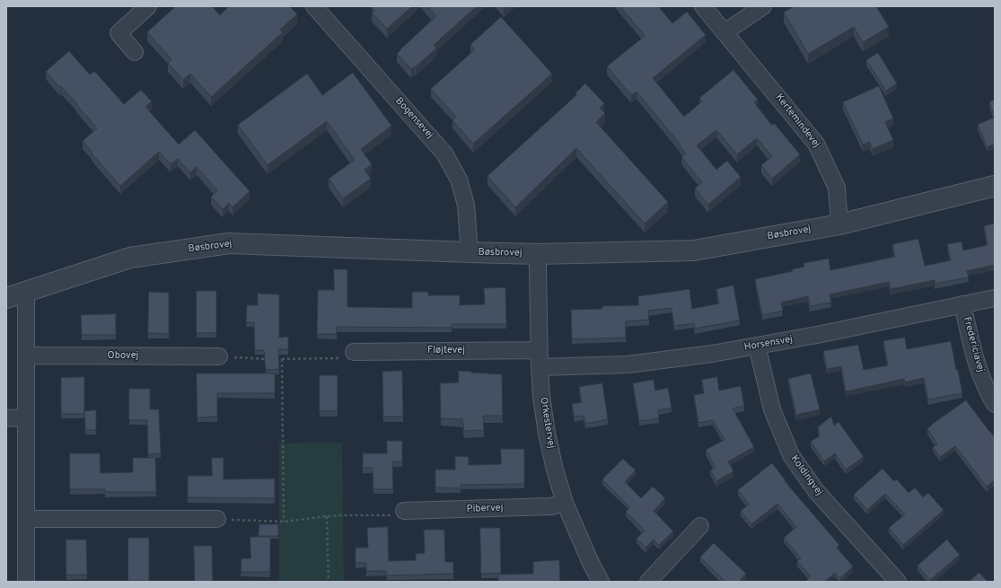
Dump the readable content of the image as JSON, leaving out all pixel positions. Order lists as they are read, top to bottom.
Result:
{
  "streets": {
    "street": [
      "Bogensevej",
      "Kertemindevej",
      "Bøsbrovej",
      "Horsensvej",
      "Fredericiavej",
      "Fløjtevej",
      "Obovej",
      "Orkestervej",
      "Koldingvej",
      "Pibervej"
    ]
  },
  "crossings": [
    ["Bogensevej", "Bøsbrovej"],
    ["Kertemindevej", "Bøsbrovej"],
    ["Bøsbrovej", "Orkestervej"],
    ["Horsensvej", "Fredericiavej"],
    ["Horsensvej", "Orkestervej"],
    ["Horsensvej", "Koldingvej"],
    ["Fløjtevej", "Orkestervej"],
    ["Orkestervej", "Pibervej"]
  ]
}
